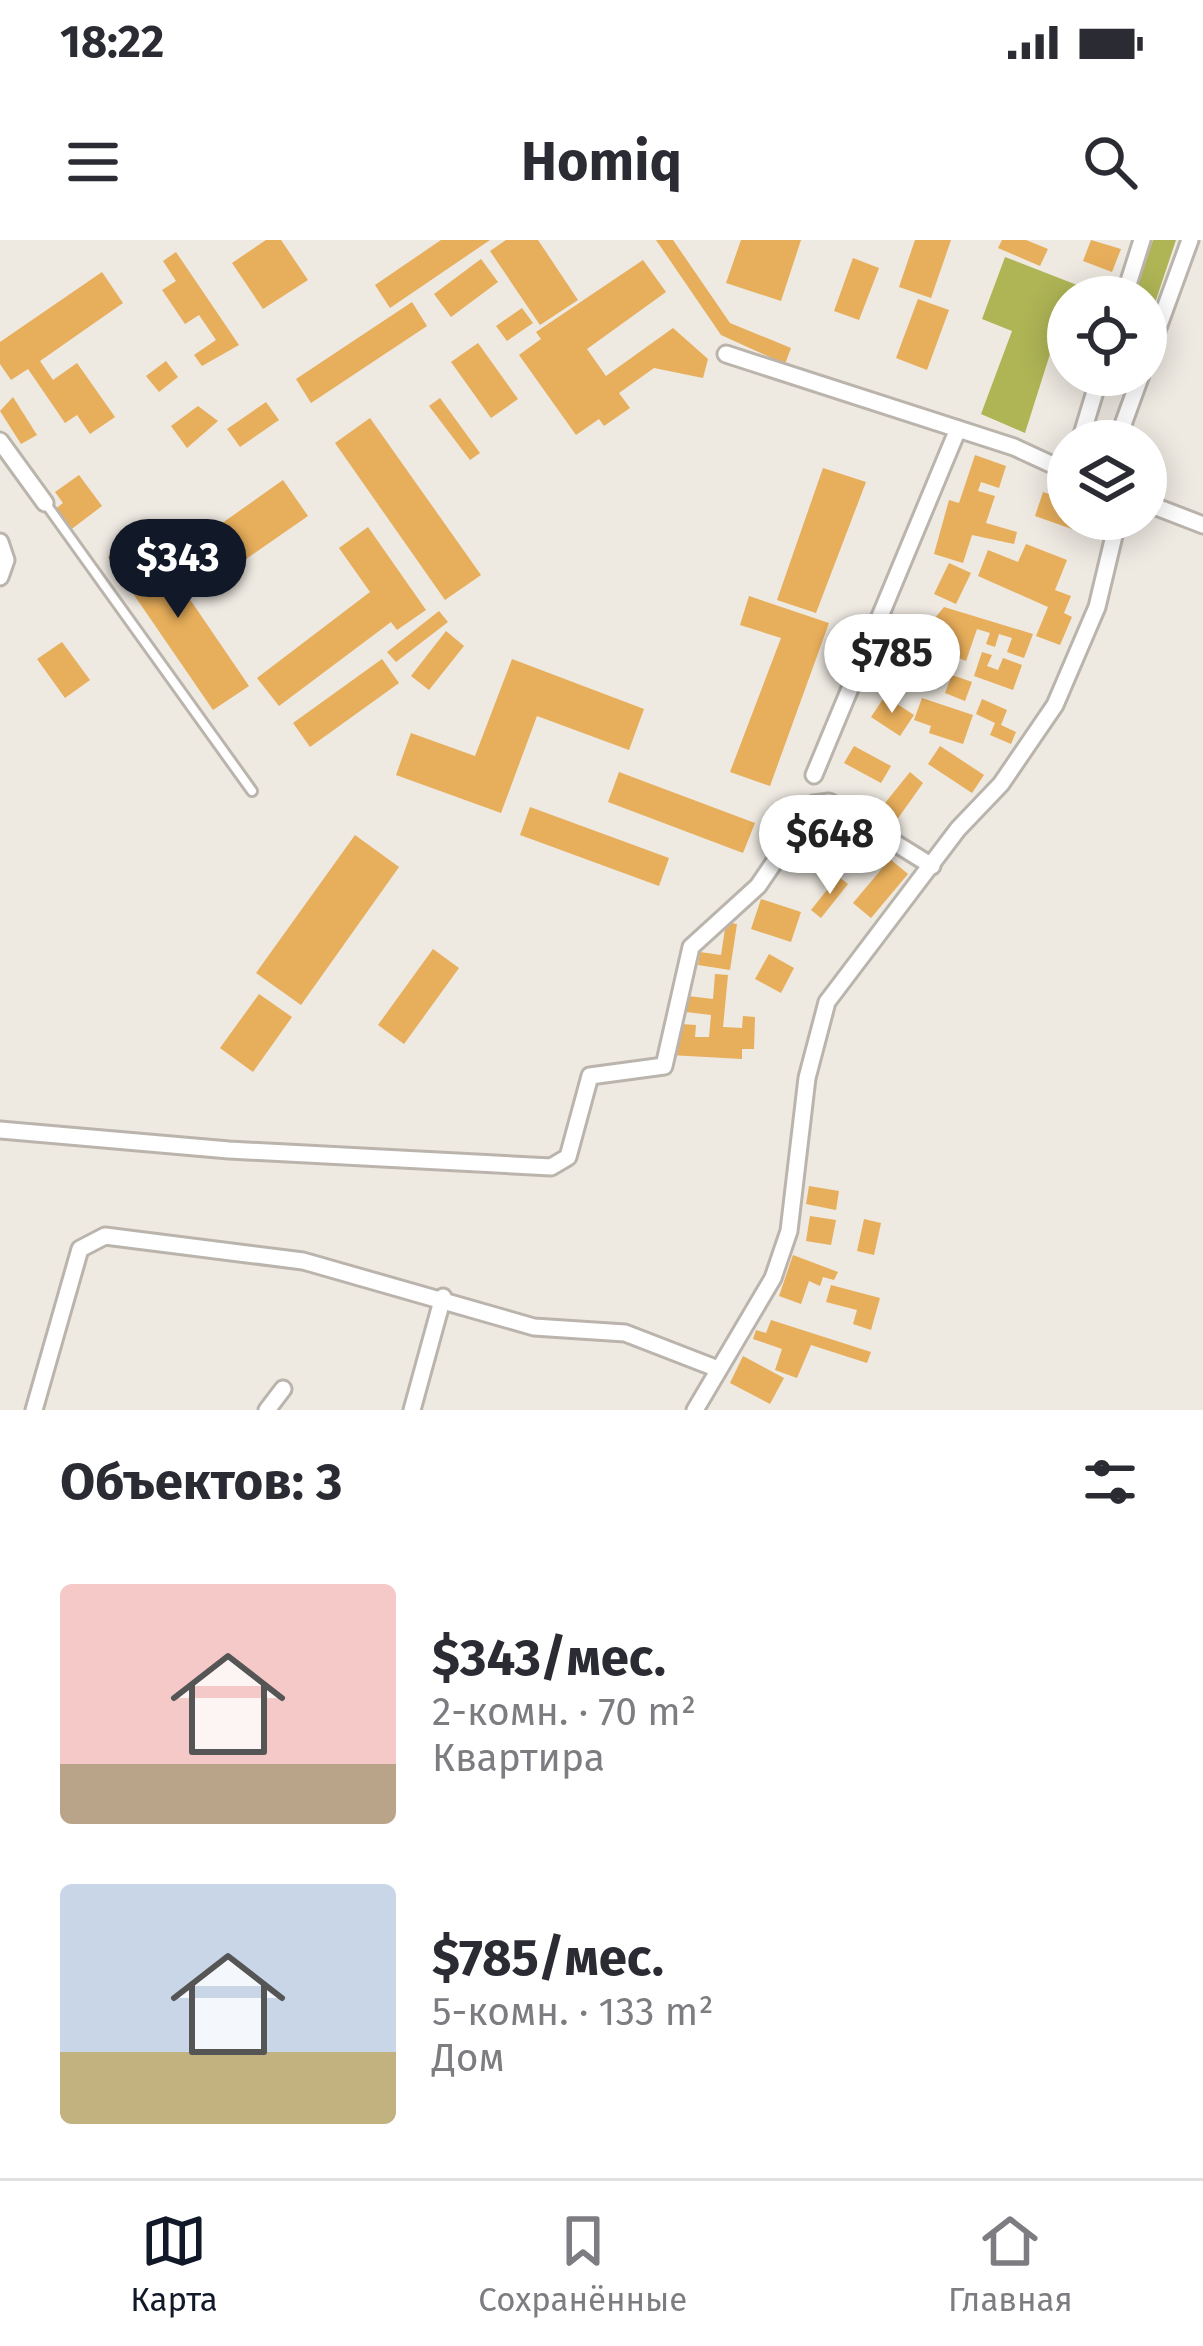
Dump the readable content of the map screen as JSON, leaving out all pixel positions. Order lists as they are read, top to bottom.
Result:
{
  "page": {
    "status": "18:22",
    "header": "Homiq",
    "price": ["$343", "$785", "$648"],
    "heading": "Объектов: 3",
    "list": [
      {
        "name": "$343/мес.",
        "note": "2-комн. · 70 m² · Квартира"
      },
      {
        "name": "$785/мес.",
        "note": "5-комн. · 133 m² · Дом"
      }
    ],
    "tabs": ["Карта", "Сохранённые", "Главная"]
  }
}
